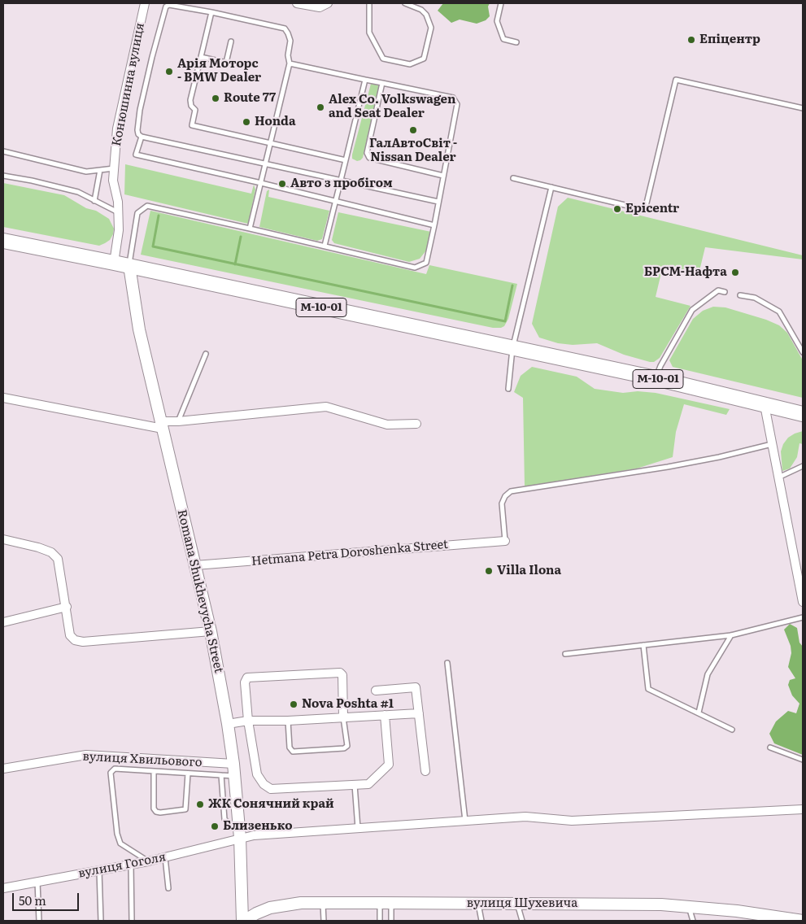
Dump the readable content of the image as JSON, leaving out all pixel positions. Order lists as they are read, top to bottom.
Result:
{
  "streets": {
    "highway": ["М-10-01"],
    "main road": ["Romana Shukhevycha Street", "вулиця Шухевича"],
    "street": [
      "Конюшинна вулиця",
      "Hetmana Petra Doroshenka Street",
      "вулиця Хвильового",
      "вулиця Гоголя"
    ]
  },
  "crossings": [
    ["Конюшинна вулиця", "М-10-01"],
    ["М-10-01", "Romana Shukhevycha Street"],
    ["Hetmana Petra Doroshenka Street", "Romana Shukhevycha Street"],
    ["Romana Shukhevycha Street", "вулиця Хвильового"],
    ["Romana Shukhevycha Street", "вулиця Гоголя"],
    ["Romana Shukhevycha Street", "вулиця Шухевича"]
  ],
  "places": [
    "Епіцентр",
    "Арія Моторс - BMW Dealer",
    "Route 77",
    "Alex Co. Volkswagen and Seat Dealer",
    "Honda",
    "ГалАвтоСвіт - Nissan Dealer",
    "Авто з пробігом",
    "Epicentr",
    "БРСМ-Нафта",
    "Villa Ilona",
    "Nova Poshta #1",
    "ЖК Сонячний край",
    "Близенько"
  ],
  "scale_bar": "50 m"
}
